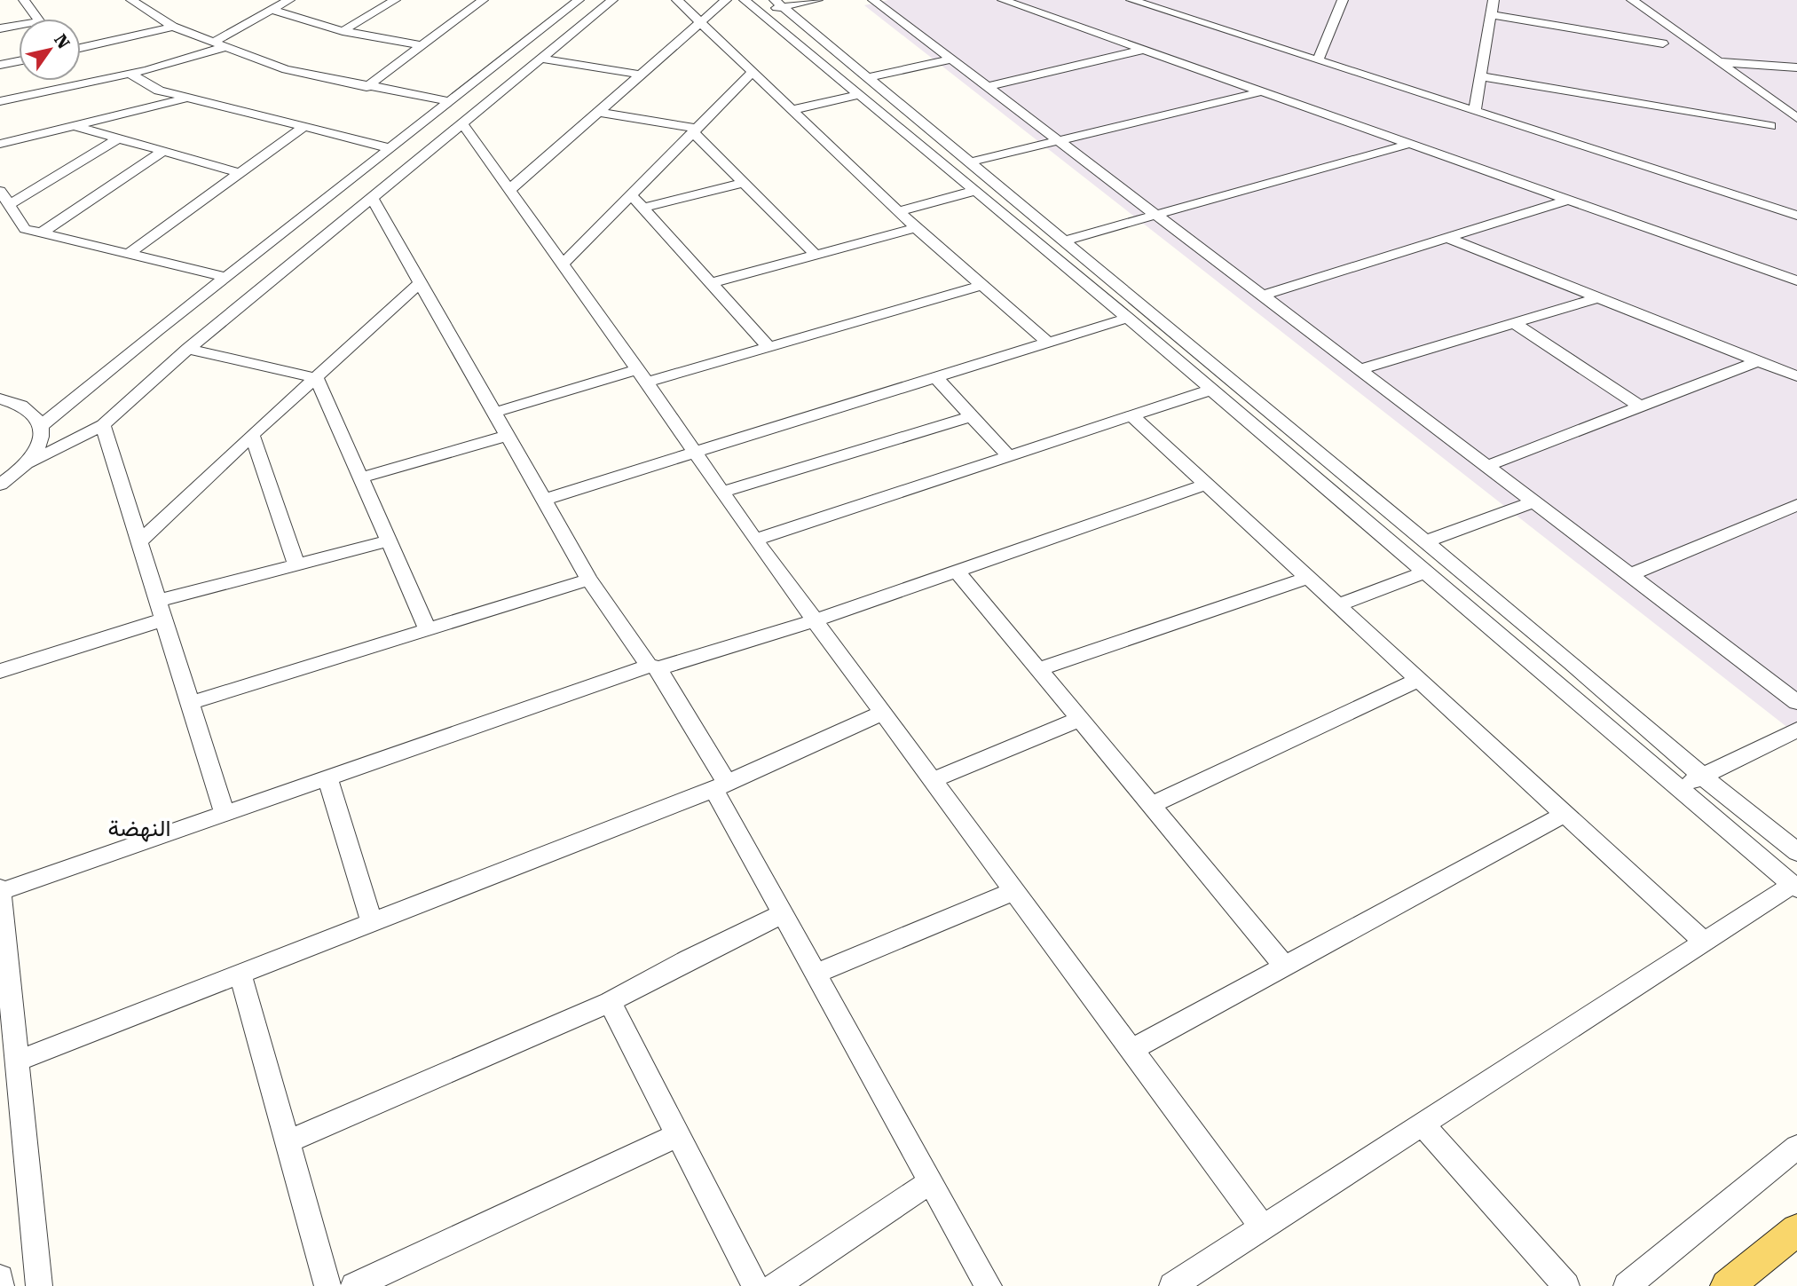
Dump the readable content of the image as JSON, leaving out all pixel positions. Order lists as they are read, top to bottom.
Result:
{
  "districts": ["النهضة"],
  "north": "top right"
}
